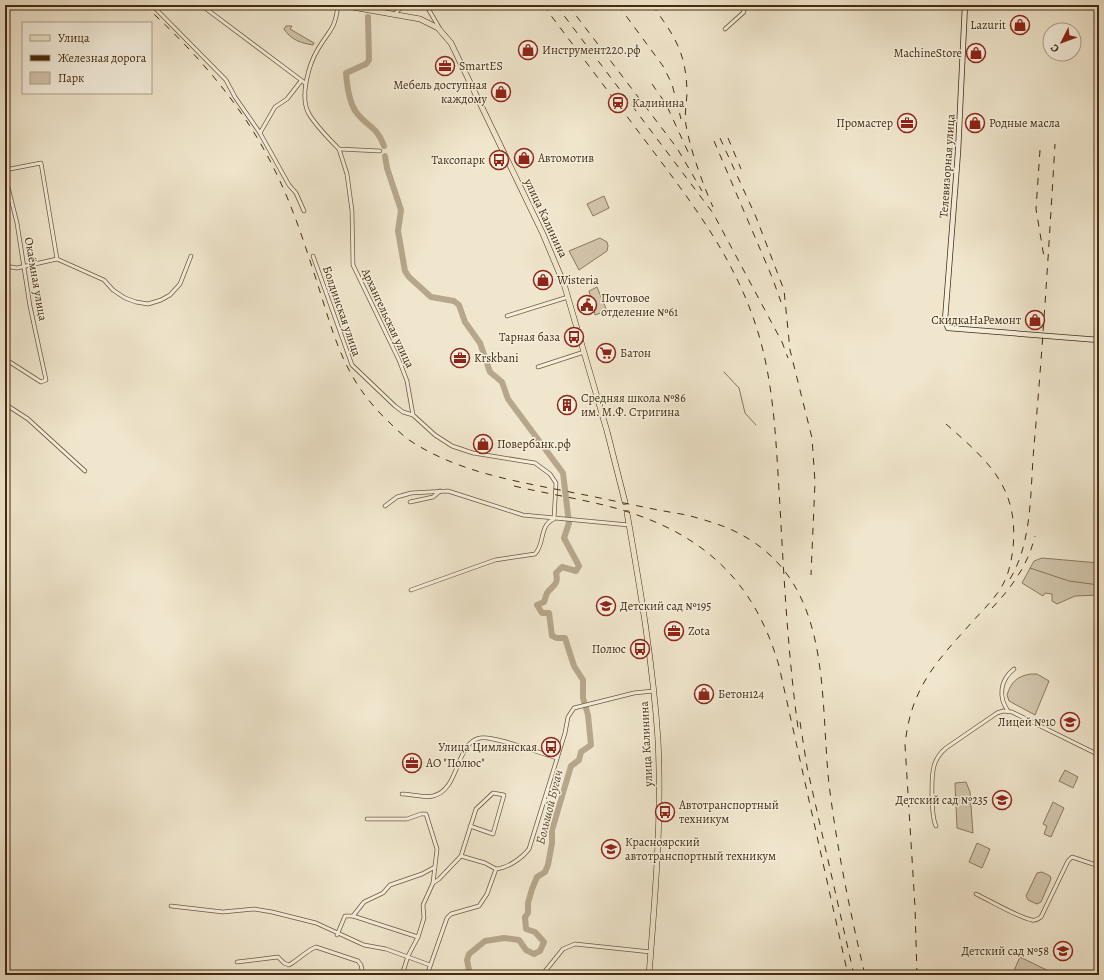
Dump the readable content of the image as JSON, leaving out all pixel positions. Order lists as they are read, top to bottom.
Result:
{
  "streets": {
    "main road": ["улица Калинина"],
    "street": [
      "Телевизорная улица",
      "Окаёмная улица",
      "Болдинская улица",
      "Архангельская улица"
    ]
  },
  "crossings": [
    ["Болдинская улица", "Архангельская улица"]
  ],
  "water": ["Большой Бугач"],
  "places": {
    "shop": [
      "Lazurit",
      "Инструмент220.рф",
      "MachineStore",
      "Мебель доступная каждому",
      "Родные масла",
      "Автомотив",
      "Wisteria",
      "СкидкаНаРемонт",
      "Повербанк.рф",
      "Бетон124"
    ],
    "office": [
      "SmartES",
      "Промастер",
      "Krskbani",
      "Zota",
      "АО \"Полюс\""
    ],
    "station": ["Калинина"],
    "bus stop": [
      "Таксопарк",
      "Тарная база",
      "Полюс",
      "Улица Цимлянская",
      "Автотранспортный техникум"
    ],
    "public building": ["Почтовое отделение №61"],
    "supermarket": ["Батон"],
    "building": ["Средняя школа №86 им. М.Ф. Стригина"],
    "school or university": [
      "Детский сад №195",
      "Лицей №10",
      "Детский сад №235",
      "Красноярский автотранспортный техникум",
      "Детский сад №58"
    ]
  },
  "legend": ["Улица", "Железная дорога", "Парк"],
  "north": "bottom left"
}
